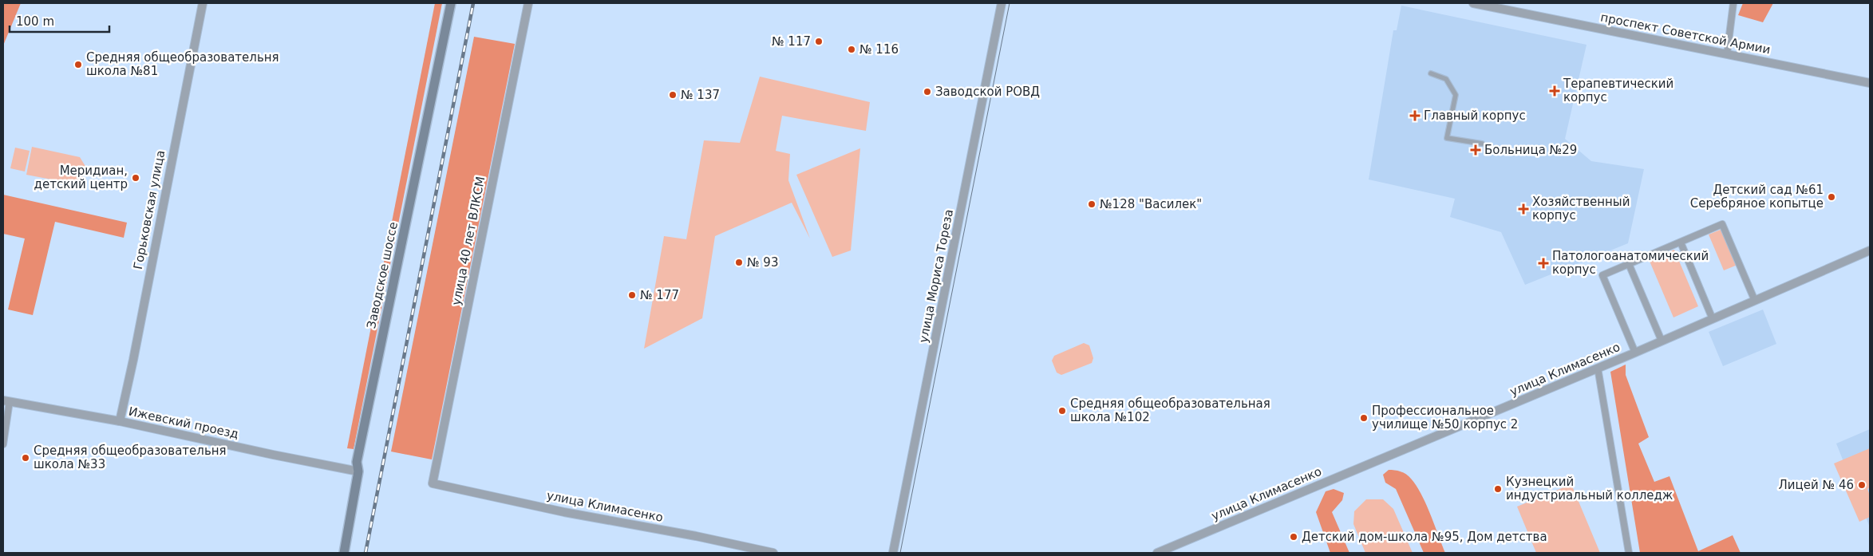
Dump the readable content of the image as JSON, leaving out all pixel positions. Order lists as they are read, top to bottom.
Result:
{
  "streets": {
    "main road": ["Заводское шоссе"],
    "street": [
      "проспект Советской Армии",
      "Горьковская улица",
      "улица 40 лет ВЛКСМ",
      "улица Мориса Тореза",
      "улица Климасенко",
      "Ижевский проезд"
    ]
  },
  "crossings": [
    ["Горьковская улица", "Ижевский проезд"],
    ["улица 40 лет ВЛКСМ", "улица Климасенко"],
    ["Заводское шоссе", "Ижевский проезд"]
  ],
  "places": {
    "other": [
      "№ 117",
      "№ 116",
      "Средняя общеобразовательня школа №81",
      "Заводской РОВД",
      "№ 137",
      "Меридиан, детский центр",
      "Детский сад №61 Серебряное копытце",
      "№128 \"Василек\"",
      "№ 93",
      "№ 177",
      "Средняя общеобразовательная школа №102",
      "Профессиональное училище №50 корпус 2",
      "Средняя общеобразовательня школа №33",
      "Лицей № 46",
      "Кузнецкий индустриальный колледж",
      "Детский дом-школа №95, Дом детства"
    ],
    "health": [
      "Терапевтический корпус",
      "Главный корпус",
      "Больница №29",
      "Хозяйственный корпус",
      "Патологоанатомический корпус"
    ]
  },
  "scale_bar": "100 m"
}
